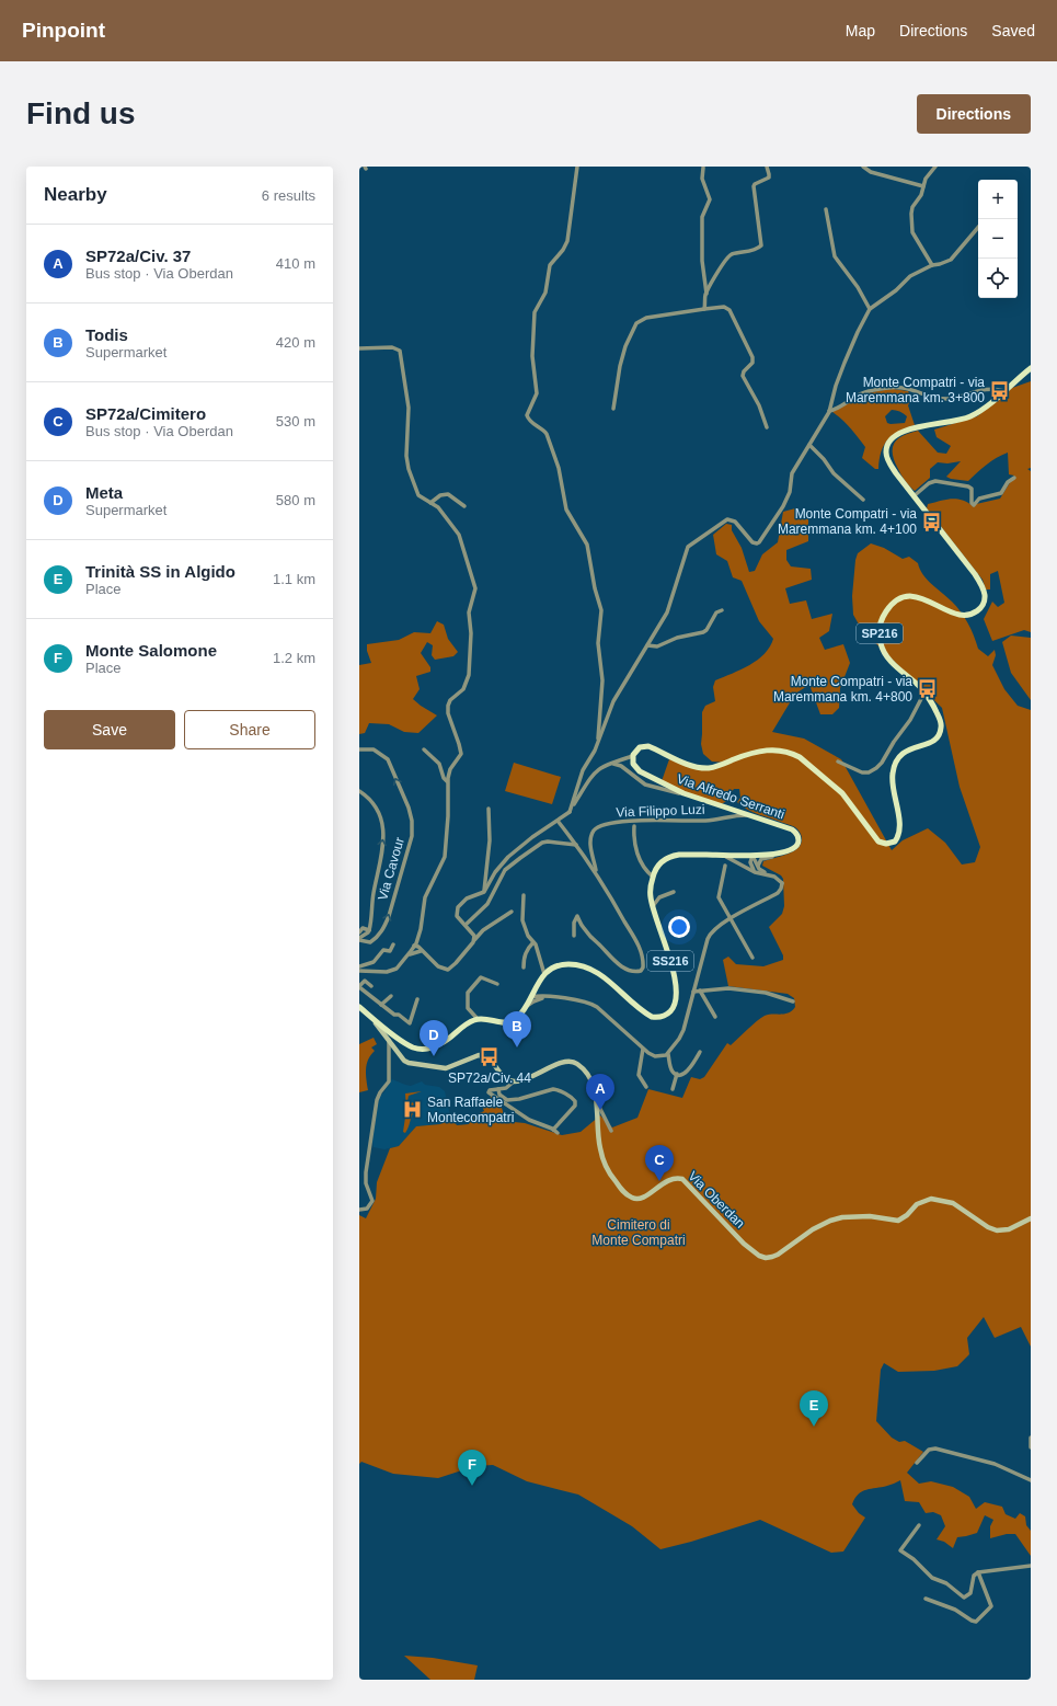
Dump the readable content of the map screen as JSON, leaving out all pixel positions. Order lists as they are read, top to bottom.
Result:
{
  "streets": {
    "main road": ["SP216", "Via Alfredo Serranti", "SS216"],
    "street": ["Via Filippo Luzi", "Via Cavour", "Via Oberdan"]
  },
  "crossings": [
    ["SP216", "Via Alfredo Serranti"],
    ["Via Alfredo Serranti", "Via Filippo Luzi"]
  ],
  "parks": ["Cimitero di Monte Compatri"],
  "places": {
    "bus stop": [
      "Monte Compatri - via Maremmana km. 3+800",
      "Monte Compatri - via Maremmana km. 4+100",
      "Monte Compatri - via Maremmana km. 4+800",
      "SP72a/Civ. 44"
    ],
    "hospital": ["San Raffaele Montecompatri"]
  },
  "page": {
    "header": "Pinpoint",
    "nav": ["Map", "Directions", "Saved"],
    "buttons": [
      "Directions",
      ["Save", "Share"]
    ],
    "title": "Find us",
    "heading": ["Nearby", "6 results"],
    "map_buttons": ["+", "−"],
    "list": [
      {
        "mark": "A",
        "name": "SP72a/Civ. 37",
        "note": "Bus stop · Via Oberdan",
        "value": "410 m"
      },
      {
        "mark": "B",
        "name": "Todis",
        "note": "Supermarket",
        "value": "420 m"
      },
      {
        "mark": "C",
        "name": "SP72a/Cimitero",
        "note": "Bus stop · Via Oberdan",
        "value": "530 m"
      },
      {
        "mark": "D",
        "name": "Meta",
        "note": "Supermarket",
        "value": "580 m"
      },
      {
        "mark": "E",
        "name": "Trinità SS in Algido",
        "note": "Place",
        "value": "1.1 km"
      },
      {
        "mark": "F",
        "name": "Monte Salomone",
        "note": "Place",
        "value": "1.2 km"
      }
    ],
    "pins": [
      "B",
      "D",
      "A",
      "C",
      "E",
      "F"
    ]
  }
}
